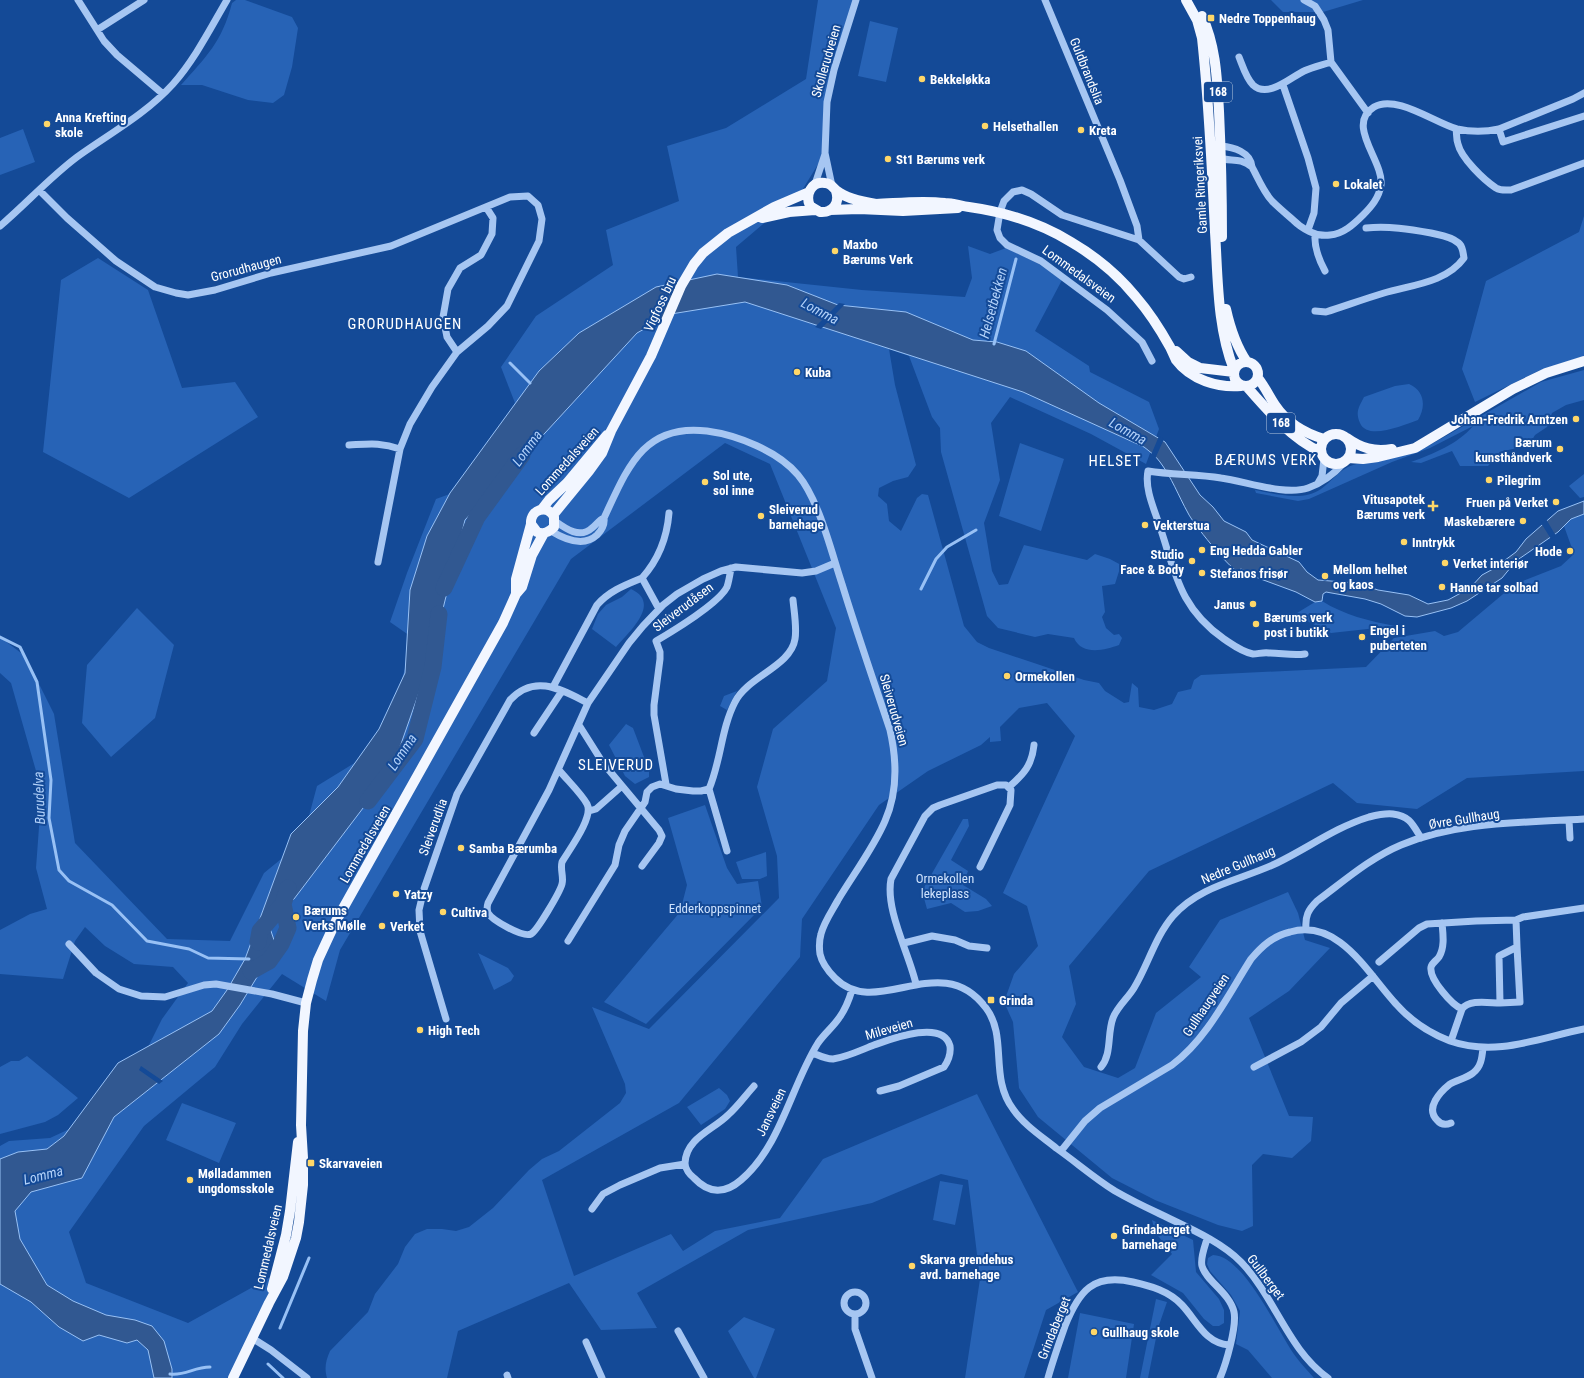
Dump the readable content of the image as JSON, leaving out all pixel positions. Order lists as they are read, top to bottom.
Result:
{
  "streets": {
    "main road": [
      "168",
      "Gamle Ringeriksvei",
      "Lommedalsveien",
      "Vigfoss bru"
    ],
    "street": [
      "Skollerudveien",
      "Guldbrandslia",
      "Grorudhaugen",
      "Sleiverudåsen",
      "Sleiverudveien",
      "Øvre Gullhaug",
      "Sleiverudlia",
      "Nedre Gullhaug",
      "Gullhaugveien",
      "Mileveien",
      "Jansveien",
      "Gullberget",
      "Grindaberget"
    ]
  },
  "crossings": [
    ["Skollerudveien", "Lommedalsveien"],
    ["168", "Gamle Ringeriksvei"],
    ["168", "Lommedalsveien"],
    ["Gamle Ringeriksvei", "Lommedalsveien"],
    ["Lommedalsveien", "Vigfoss bru"],
    ["Lommedalsveien", "Sleiverudveien"],
    ["Sleiverudåsen", "Sleiverudveien"],
    ["Sleiverudåsen", "Sleiverudlia"],
    ["Sleiverudveien", "Gullhaugveien"],
    ["Sleiverudveien", "Jansveien"],
    ["Sleiverudveien", "Gullberget"],
    ["Øvre Gullhaug", "Nedre Gullhaug"],
    ["Øvre Gullhaug", "Gullhaugveien"],
    ["Gullhaugveien", "Gullberget"],
    ["Mileveien", "Jansveien"]
  ],
  "districts": [
    "GRORUDHAUGEN",
    "BÆRUMS VERK",
    "HELSET",
    "SLEIVERUD"
  ],
  "water": ["Helsetbekken", "Lomma", "Burudelva"],
  "parks": ["Ormekollen lekeplass", "Edderkoppspinnet"],
  "places": {
    "transit": ["Nedre Toppenhaug", "Grinda", "Skarvaveien"],
    "other": [
      "Bekkeløkka",
      "Anna Krefting skole",
      "Helsethallen",
      "Kreta",
      "St1 Bærums verk",
      "Lokalet",
      "Maxbo Bærums Verk",
      "Kuba",
      "Johan-Fredrik Arntzen",
      "Bærum kunsthåndverk",
      "Pilegrim",
      "Sol ute, sol inne",
      "Fruen på Verket",
      "Sleiverud barnehage",
      "Maskebærere",
      "Vekterstua",
      "Inntrykk",
      "Eng Hedda Gabler",
      "Hode",
      "Studio Face & Body",
      "Verket interiør",
      "Stefanos frisør",
      "Mellom helhet og kaos",
      "Hanne tar solbad",
      "Janus",
      "Bærums verk post i butikk",
      "Engel i puberteten",
      "Ormekollen",
      "Samba Bærumba",
      "Yatzy",
      "Cultiva",
      "Bærums Verks Mølle",
      "Verket",
      "High Tech",
      "Mølladammen ungdomsskole",
      "Grindaberget barnehage",
      "Skarva grendehus avd. barnehage",
      "Gullhaug skole"
    ],
    "health": ["Vitusapotek Bærums verk"]
  }
}
